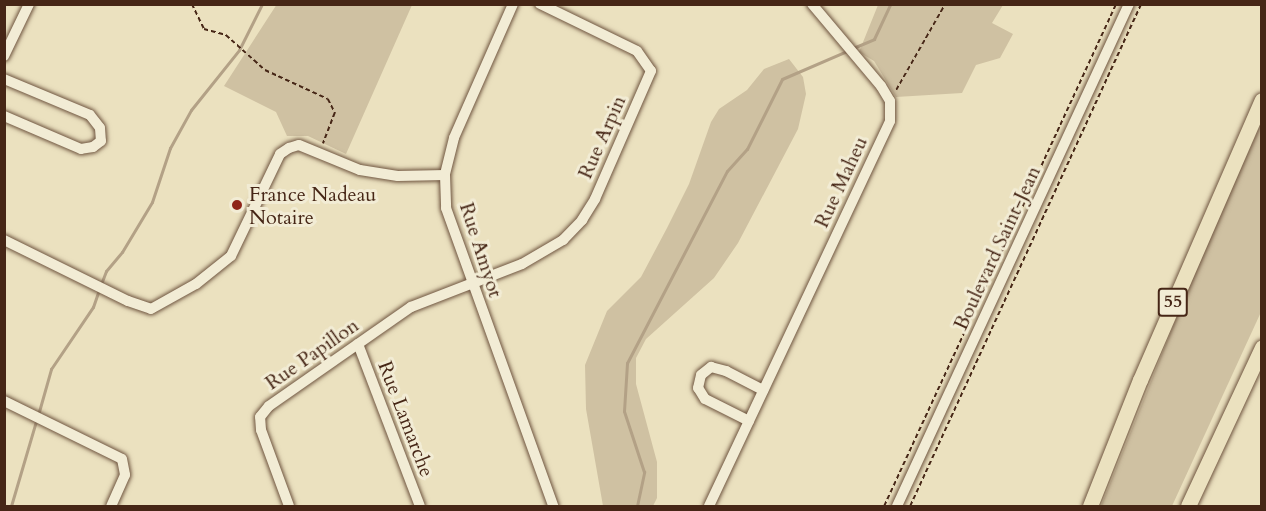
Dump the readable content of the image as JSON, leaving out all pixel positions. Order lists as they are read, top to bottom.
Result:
{
  "streets": {
    "highway": ["55"],
    "street": [
      "Rue Arpin",
      "Rue Maheu",
      "Boulevard Saint-Jean",
      "Rue Amyot",
      "Rue Papillon",
      "Rue Lamarche"
    ]
  },
  "crossings": [
    ["Rue Arpin", "Rue Amyot"],
    ["Rue Arpin", "Rue Papillon"],
    ["Rue Amyot", "Rue Papillon"],
    ["Rue Papillon", "Rue Lamarche"]
  ],
  "places": ["France Nadeau Notaire"]
}
